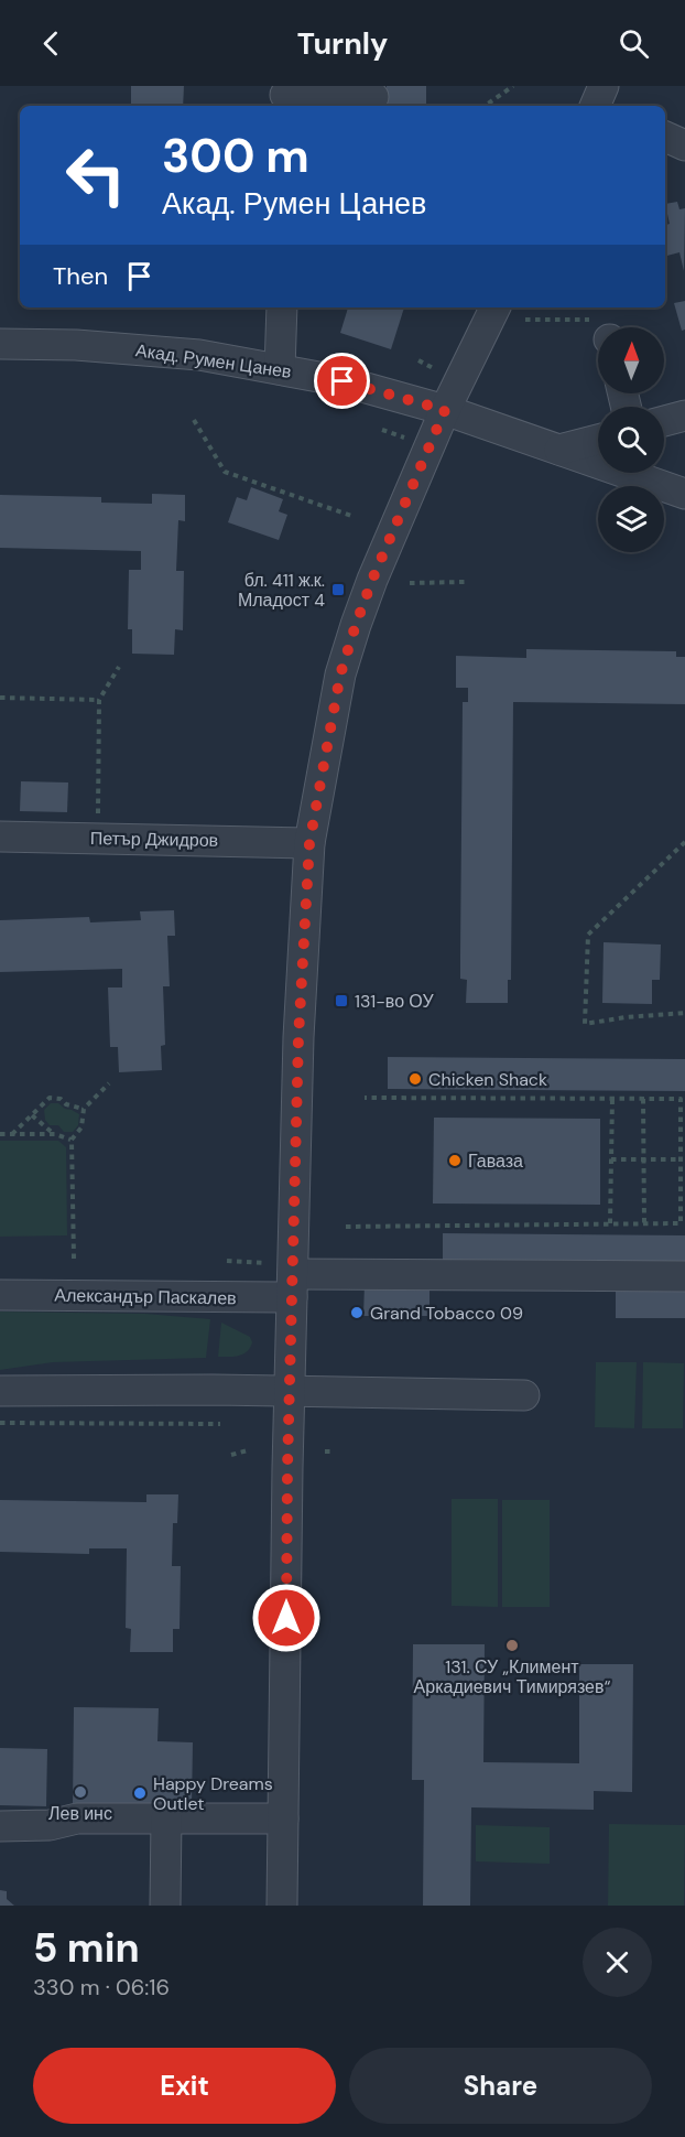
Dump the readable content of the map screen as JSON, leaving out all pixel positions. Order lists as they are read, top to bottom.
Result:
{
  "streets": {
    "street": ["Акад. Румен Цанев", "Петър Джидров", "Александър Паскалев"]
  },
  "places": {
    "transit": ["бл. 411 ж.к. Младост 4", "131-во ОУ"],
    "other": [
      "Chicken Shack",
      "Гаваза",
      "Grand Tobacco 09",
      "131. СУ „Климент Аркадиевич Тимирязев“",
      "Лев инс",
      "Happy Dreams Outlet"
    ]
  },
  "north": "top",
  "page": {
    "header": "Turnly",
    "turn": ["300 m", "Акад. Румен Цанев"],
    "then": "Then",
    "heading": ["5 min", "330 m · 06:16"],
    "buttons": ["Exit", "Share"]
  }
}
